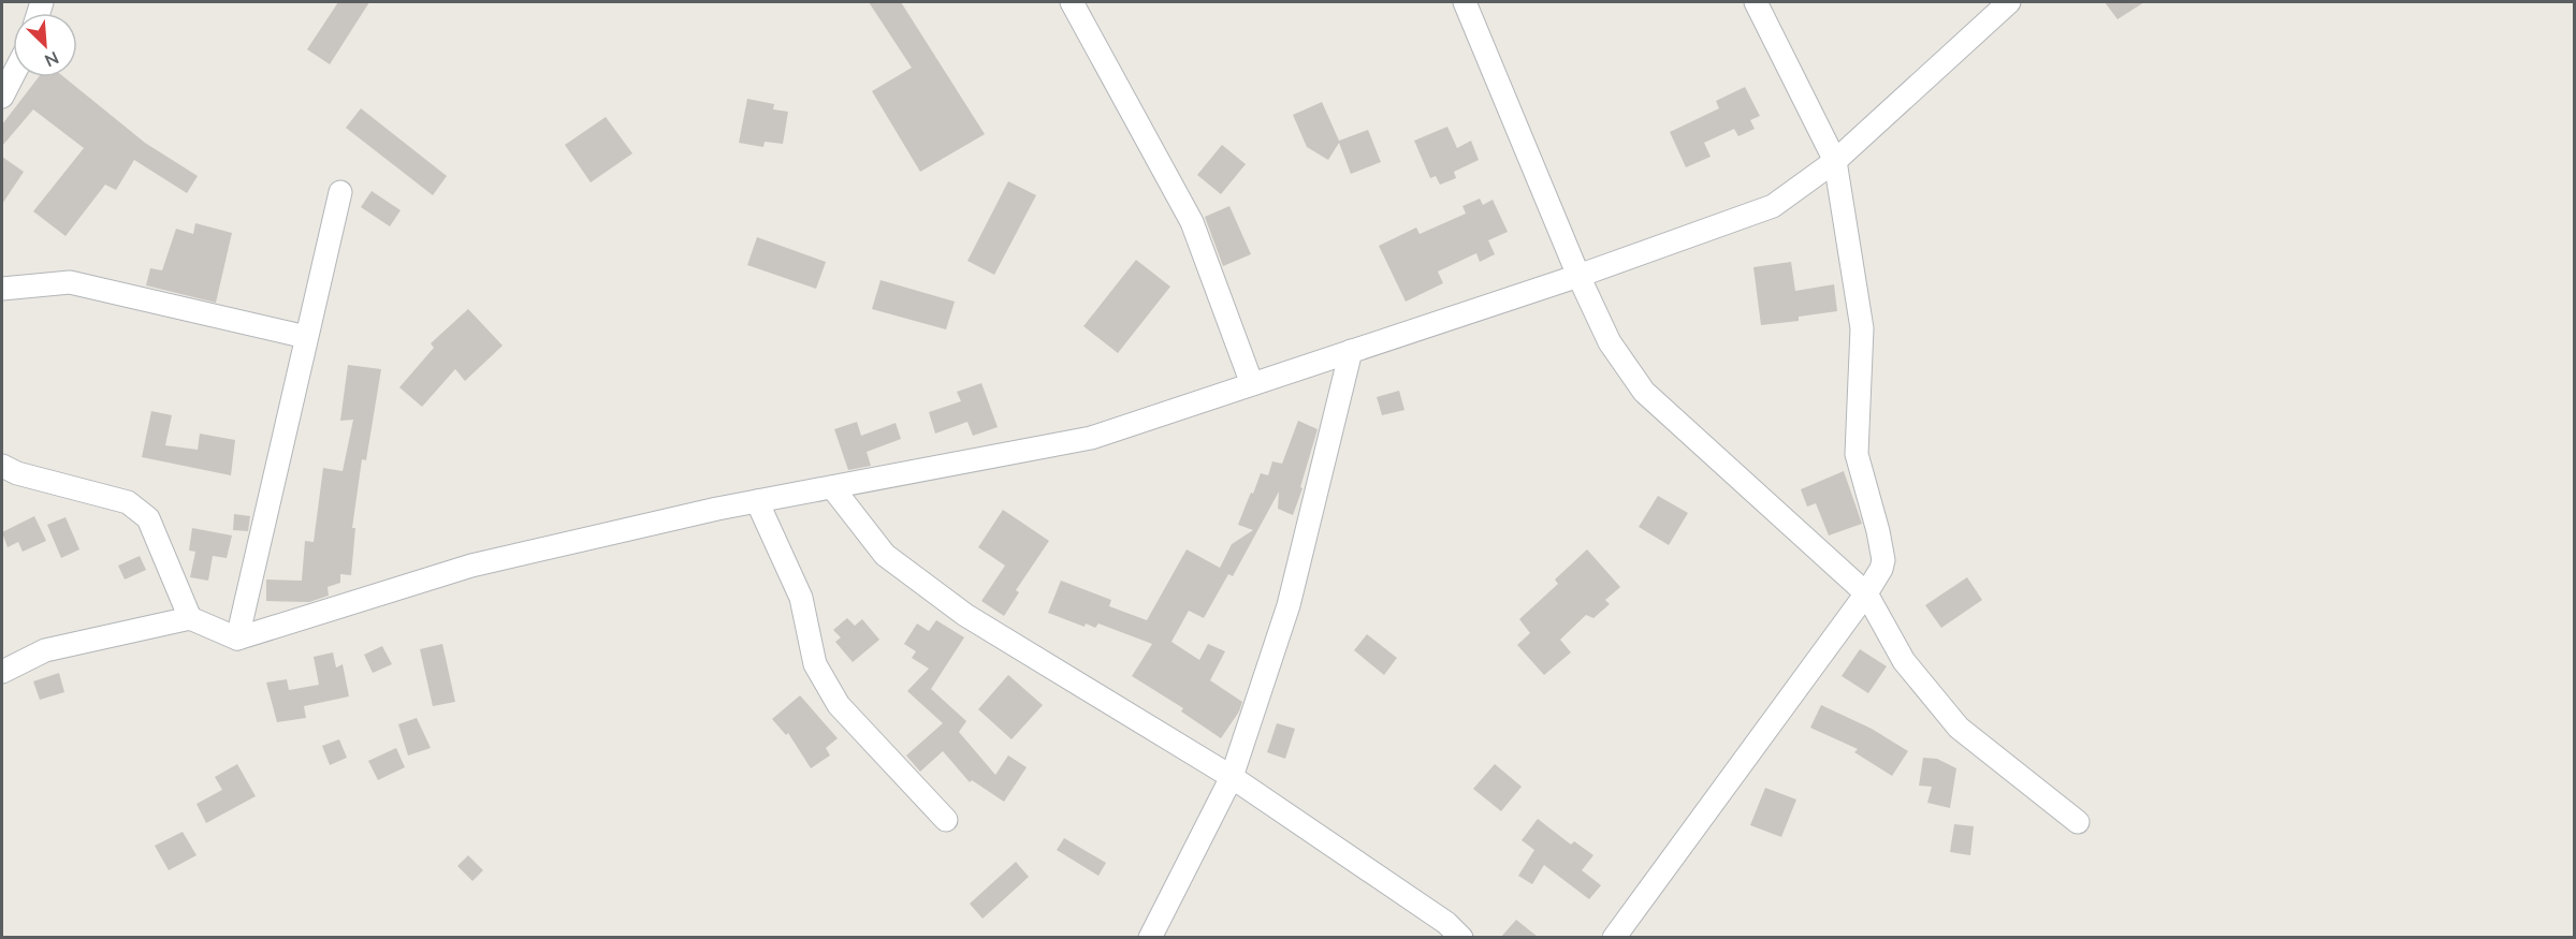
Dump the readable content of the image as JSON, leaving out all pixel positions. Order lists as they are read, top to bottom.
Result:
{
  "north": "bottom right"
}
